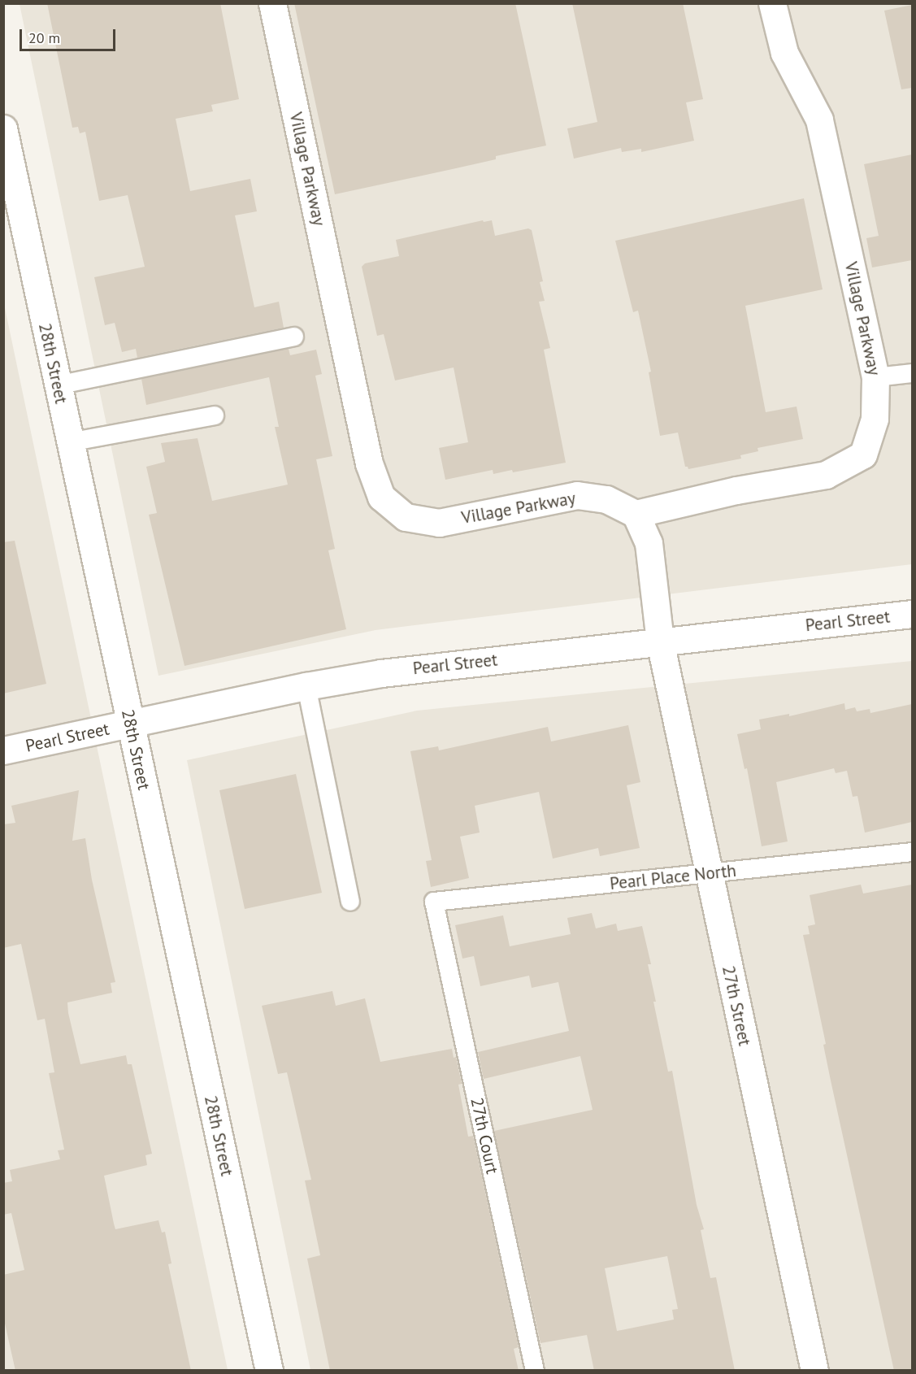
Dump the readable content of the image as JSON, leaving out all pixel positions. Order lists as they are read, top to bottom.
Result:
{
  "streets": {
    "street": [
      "Village Parkway",
      "28th Street",
      "Pearl Street",
      "27th Street"
    ],
    "lane": ["Pearl Place North", "27th Court"]
  },
  "crossings": [
    ["Village Parkway", "27th Street"],
    ["28th Street", "Pearl Street"],
    ["Pearl Street", "27th Street"],
    ["Pearl Place North", "27th Street"],
    ["Pearl Place North", "27th Court"]
  ],
  "scale_bar": "20 m"
}
